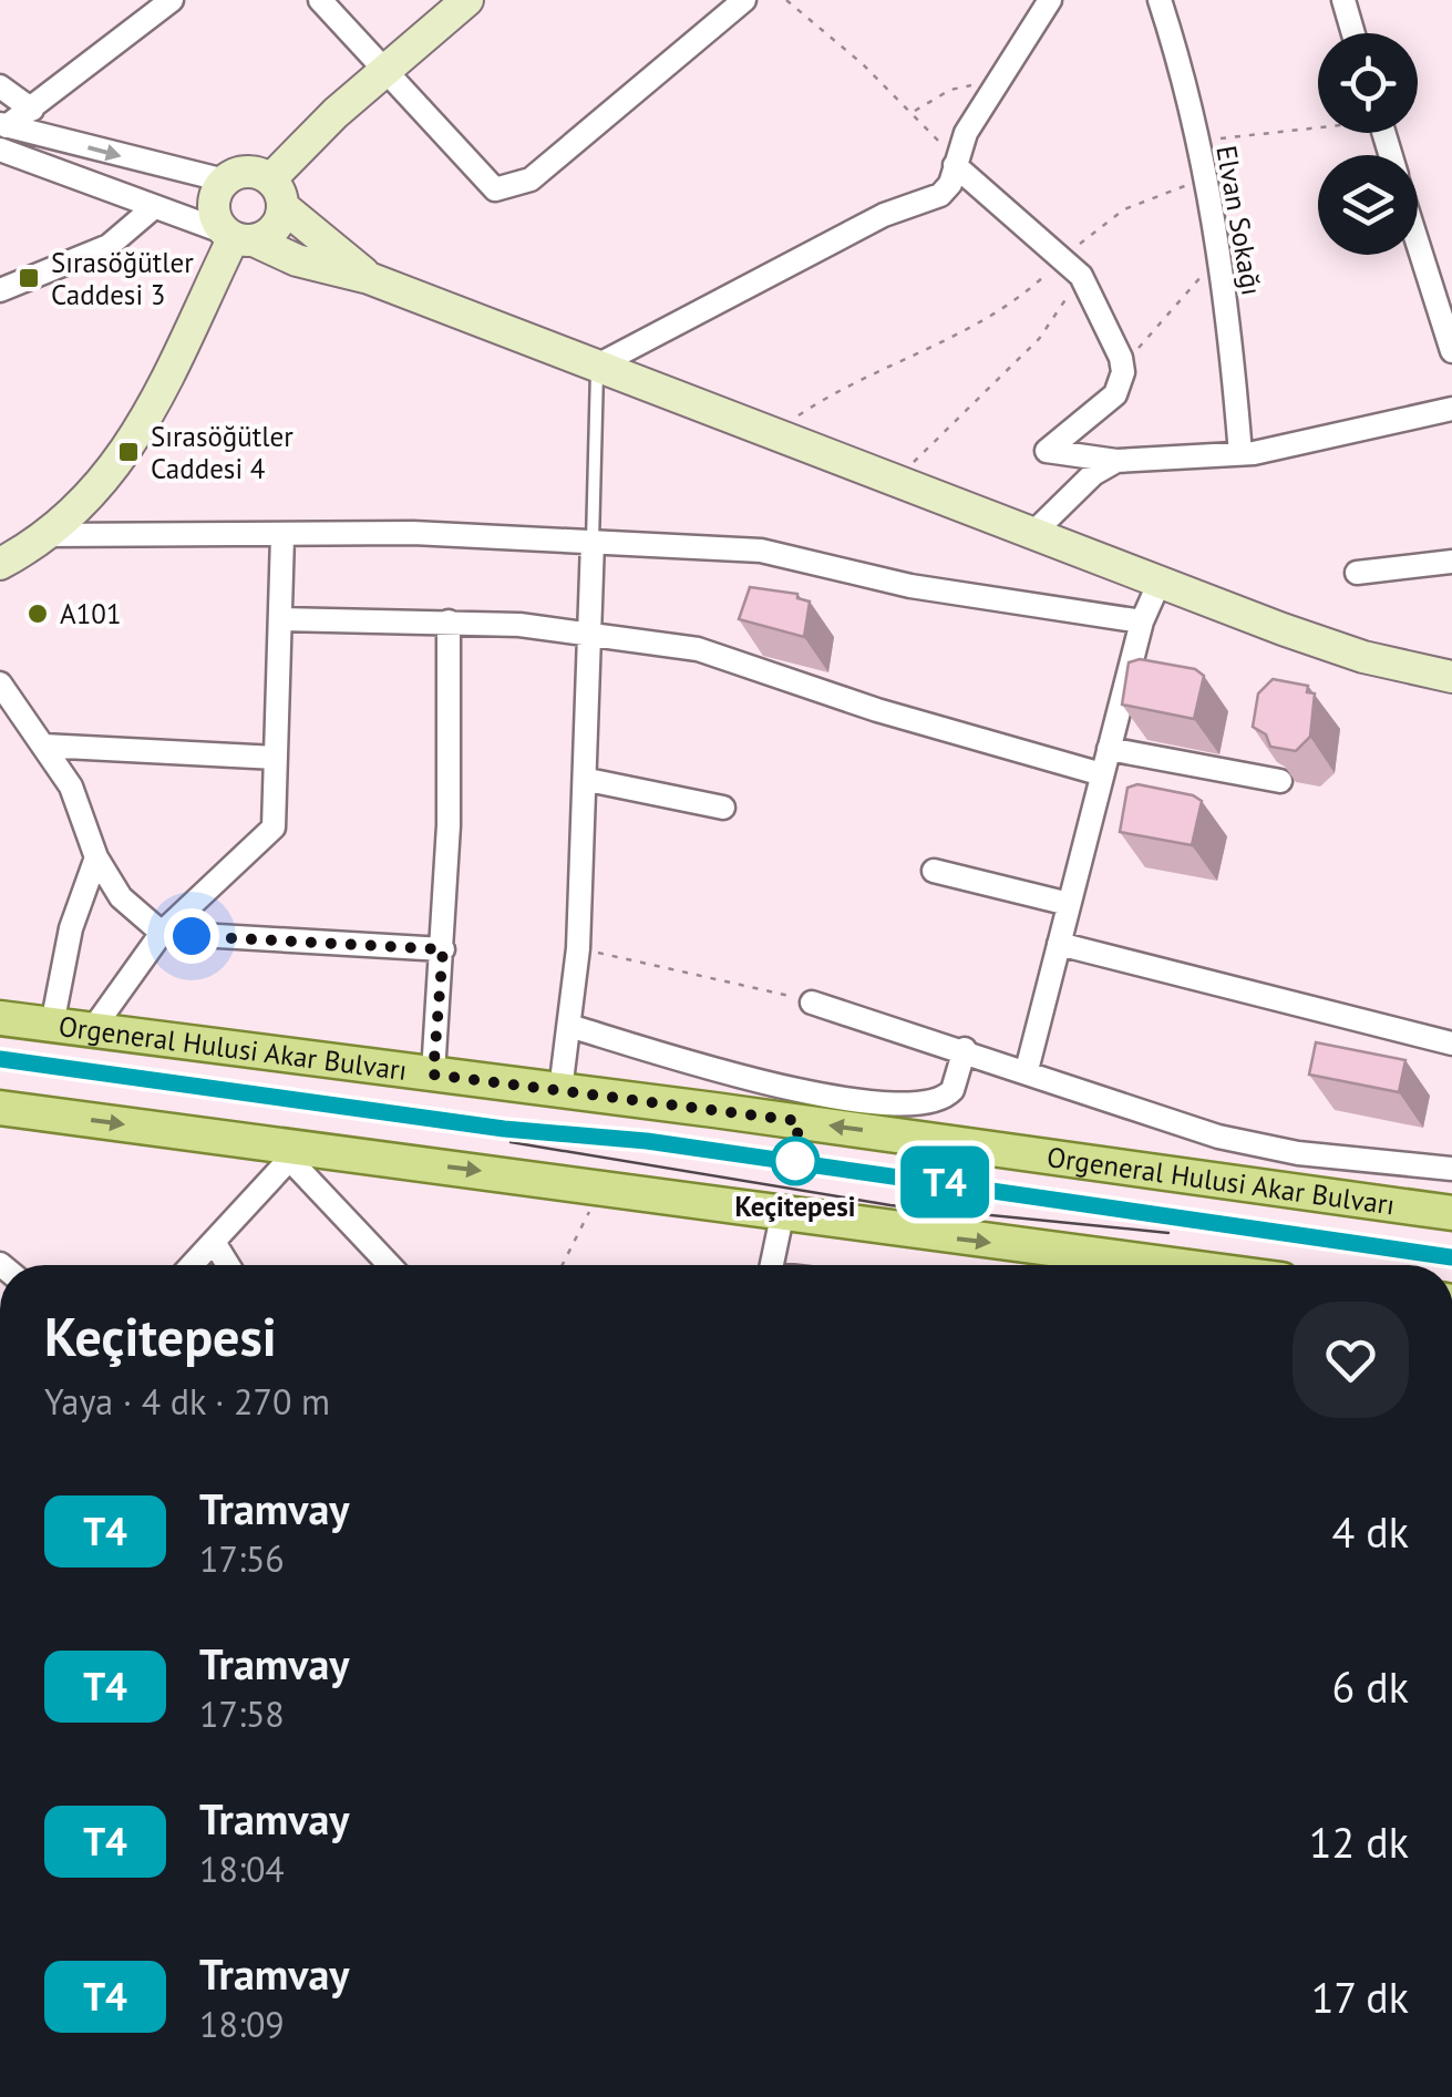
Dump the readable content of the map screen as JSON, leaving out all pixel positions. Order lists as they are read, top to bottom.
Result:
{
  "streets": {
    "main road": ["Orgeneral Hulusi Akar Bulvarı"],
    "street": ["Elvan Sokağı"]
  },
  "places": {
    "transit": ["Sırasöğütler Caddesi 3", "Sırasöğütler Caddesi 4"],
    "other": ["A101", "Keçitepesi"]
  },
  "lines": ["tram line T4"],
  "page": {
    "on_map": "T4",
    "heading": ["Keçitepesi", "Yaya · 4 dk · 270 m"],
    "list": [
      {
        "mark": "T4",
        "name": "Tramvay",
        "note": "17:56",
        "value": "4 dk"
      },
      {
        "mark": "T4",
        "name": "Tramvay",
        "note": "17:58",
        "value": "6 dk"
      },
      {
        "mark": "T4",
        "name": "Tramvay",
        "note": "18:04",
        "value": "12 dk"
      },
      {
        "mark": "T4",
        "name": "Tramvay",
        "note": "18:09",
        "value": "17 dk"
      }
    ]
  }
}
